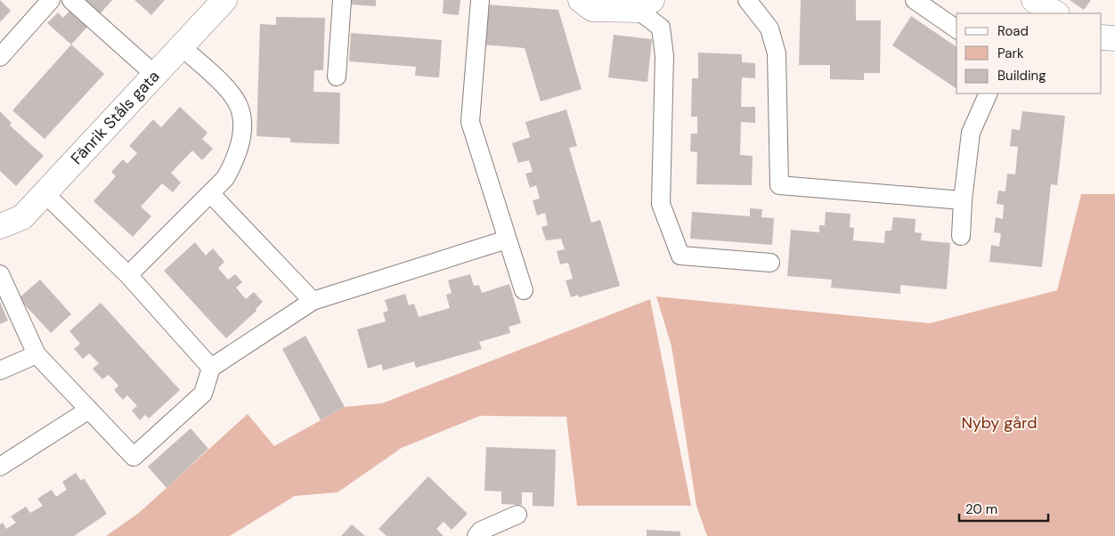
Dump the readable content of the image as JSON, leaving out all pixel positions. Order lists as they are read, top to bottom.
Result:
{
  "streets": {
    "street": ["Fänrik Ståls gata"]
  },
  "parks": ["Nyby gård"],
  "legend": ["Road", "Park", "Building"],
  "scale_bar": "20 m"
}
